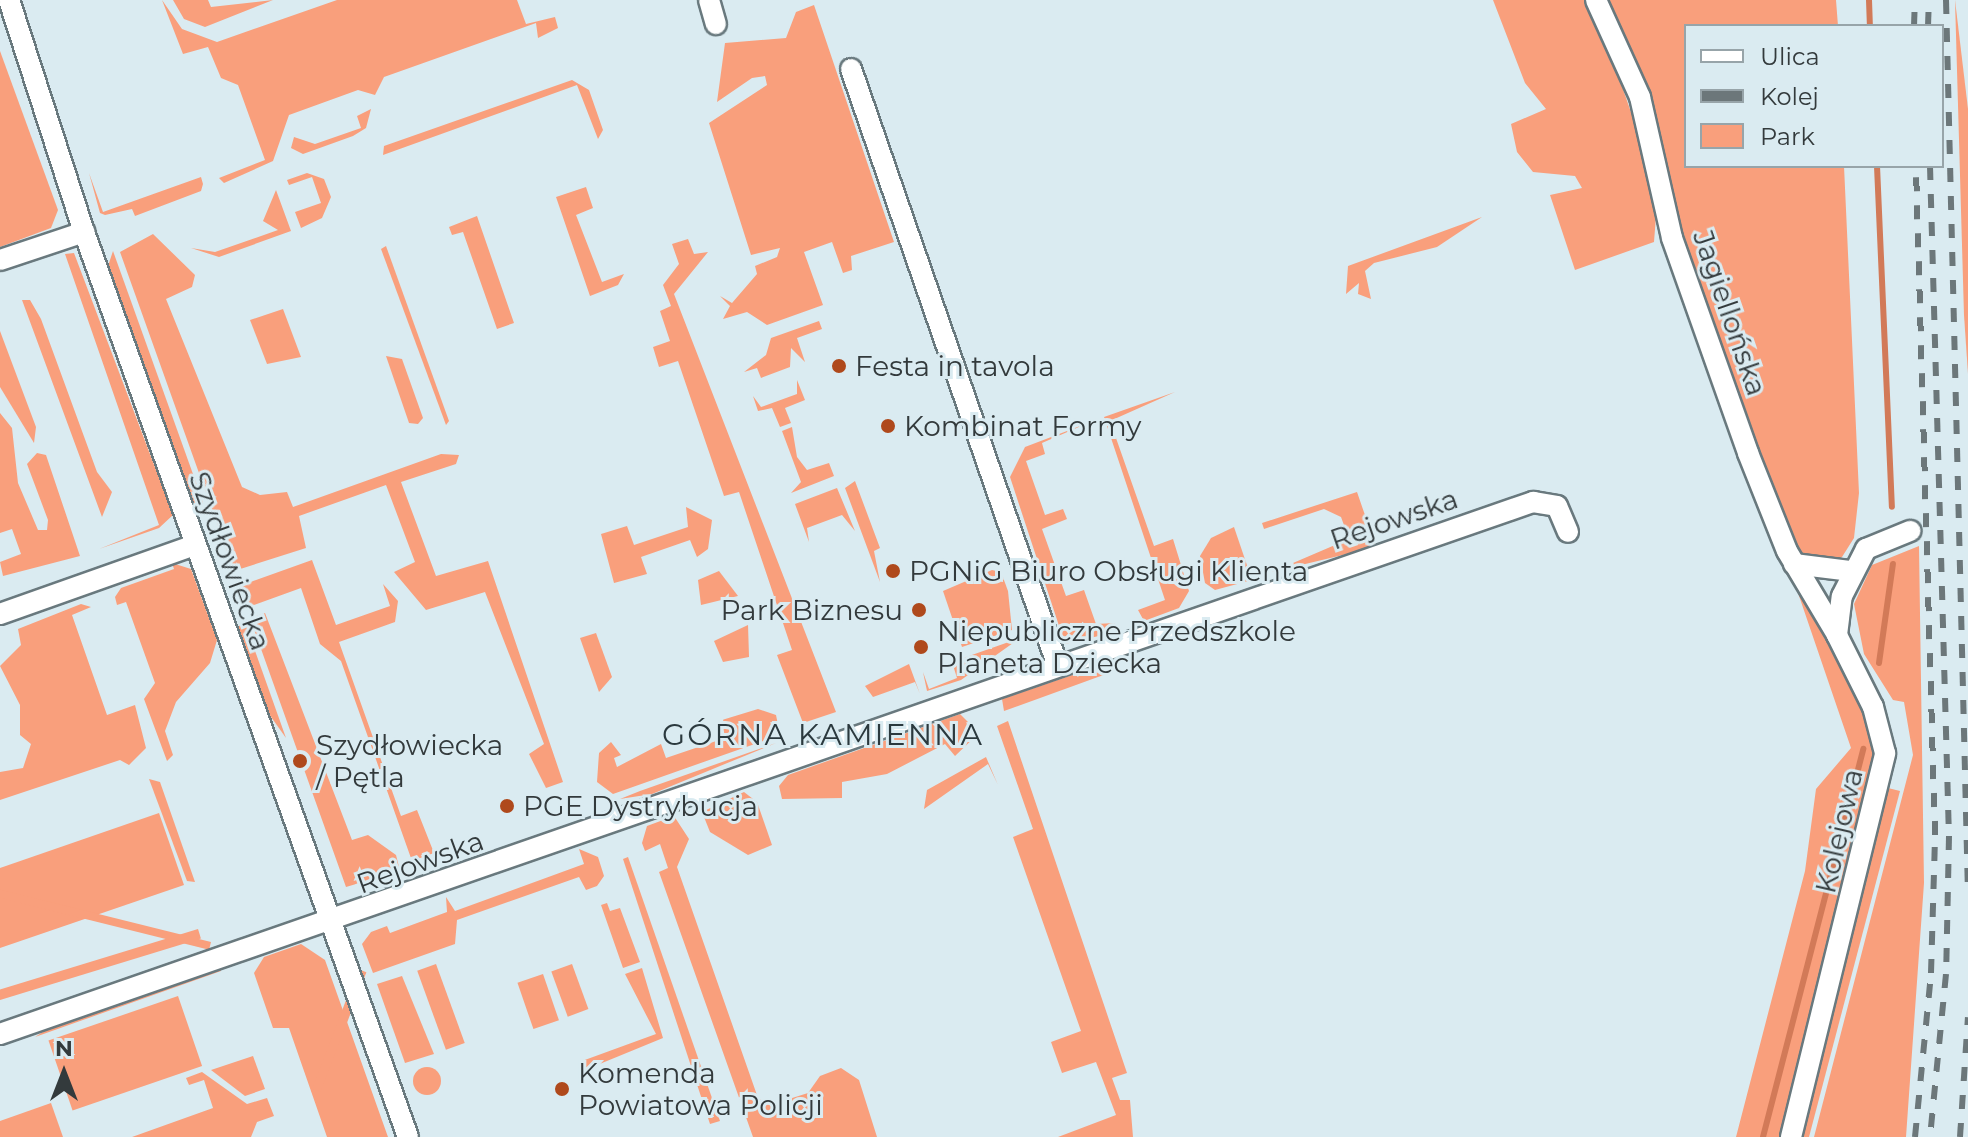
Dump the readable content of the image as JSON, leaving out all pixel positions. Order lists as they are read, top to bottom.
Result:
{
  "streets": {
    "street": [
      "Jagiellońska",
      "Rejowska",
      "Szydłowiecka",
      "Kolejowa"
    ]
  },
  "crossings": [
    ["Jagiellońska", "Kolejowa"],
    ["Rejowska", "Szydłowiecka"]
  ],
  "districts": ["GÓRNA KAMIENNA"],
  "places": [
    "Festa in tavola",
    "Kombinat Formy",
    "PGNiG Biuro Obsługi Klienta",
    "Park Biznesu",
    "Niepubliczne Przedszkole Planeta Dziecka",
    "Szydłowiecka / Pętla",
    "PGE Dystrybucja",
    "Komenda Powiatowa Policji"
  ],
  "legend": ["Ulica", "Kolej", "Park"],
  "north": "top"
}
